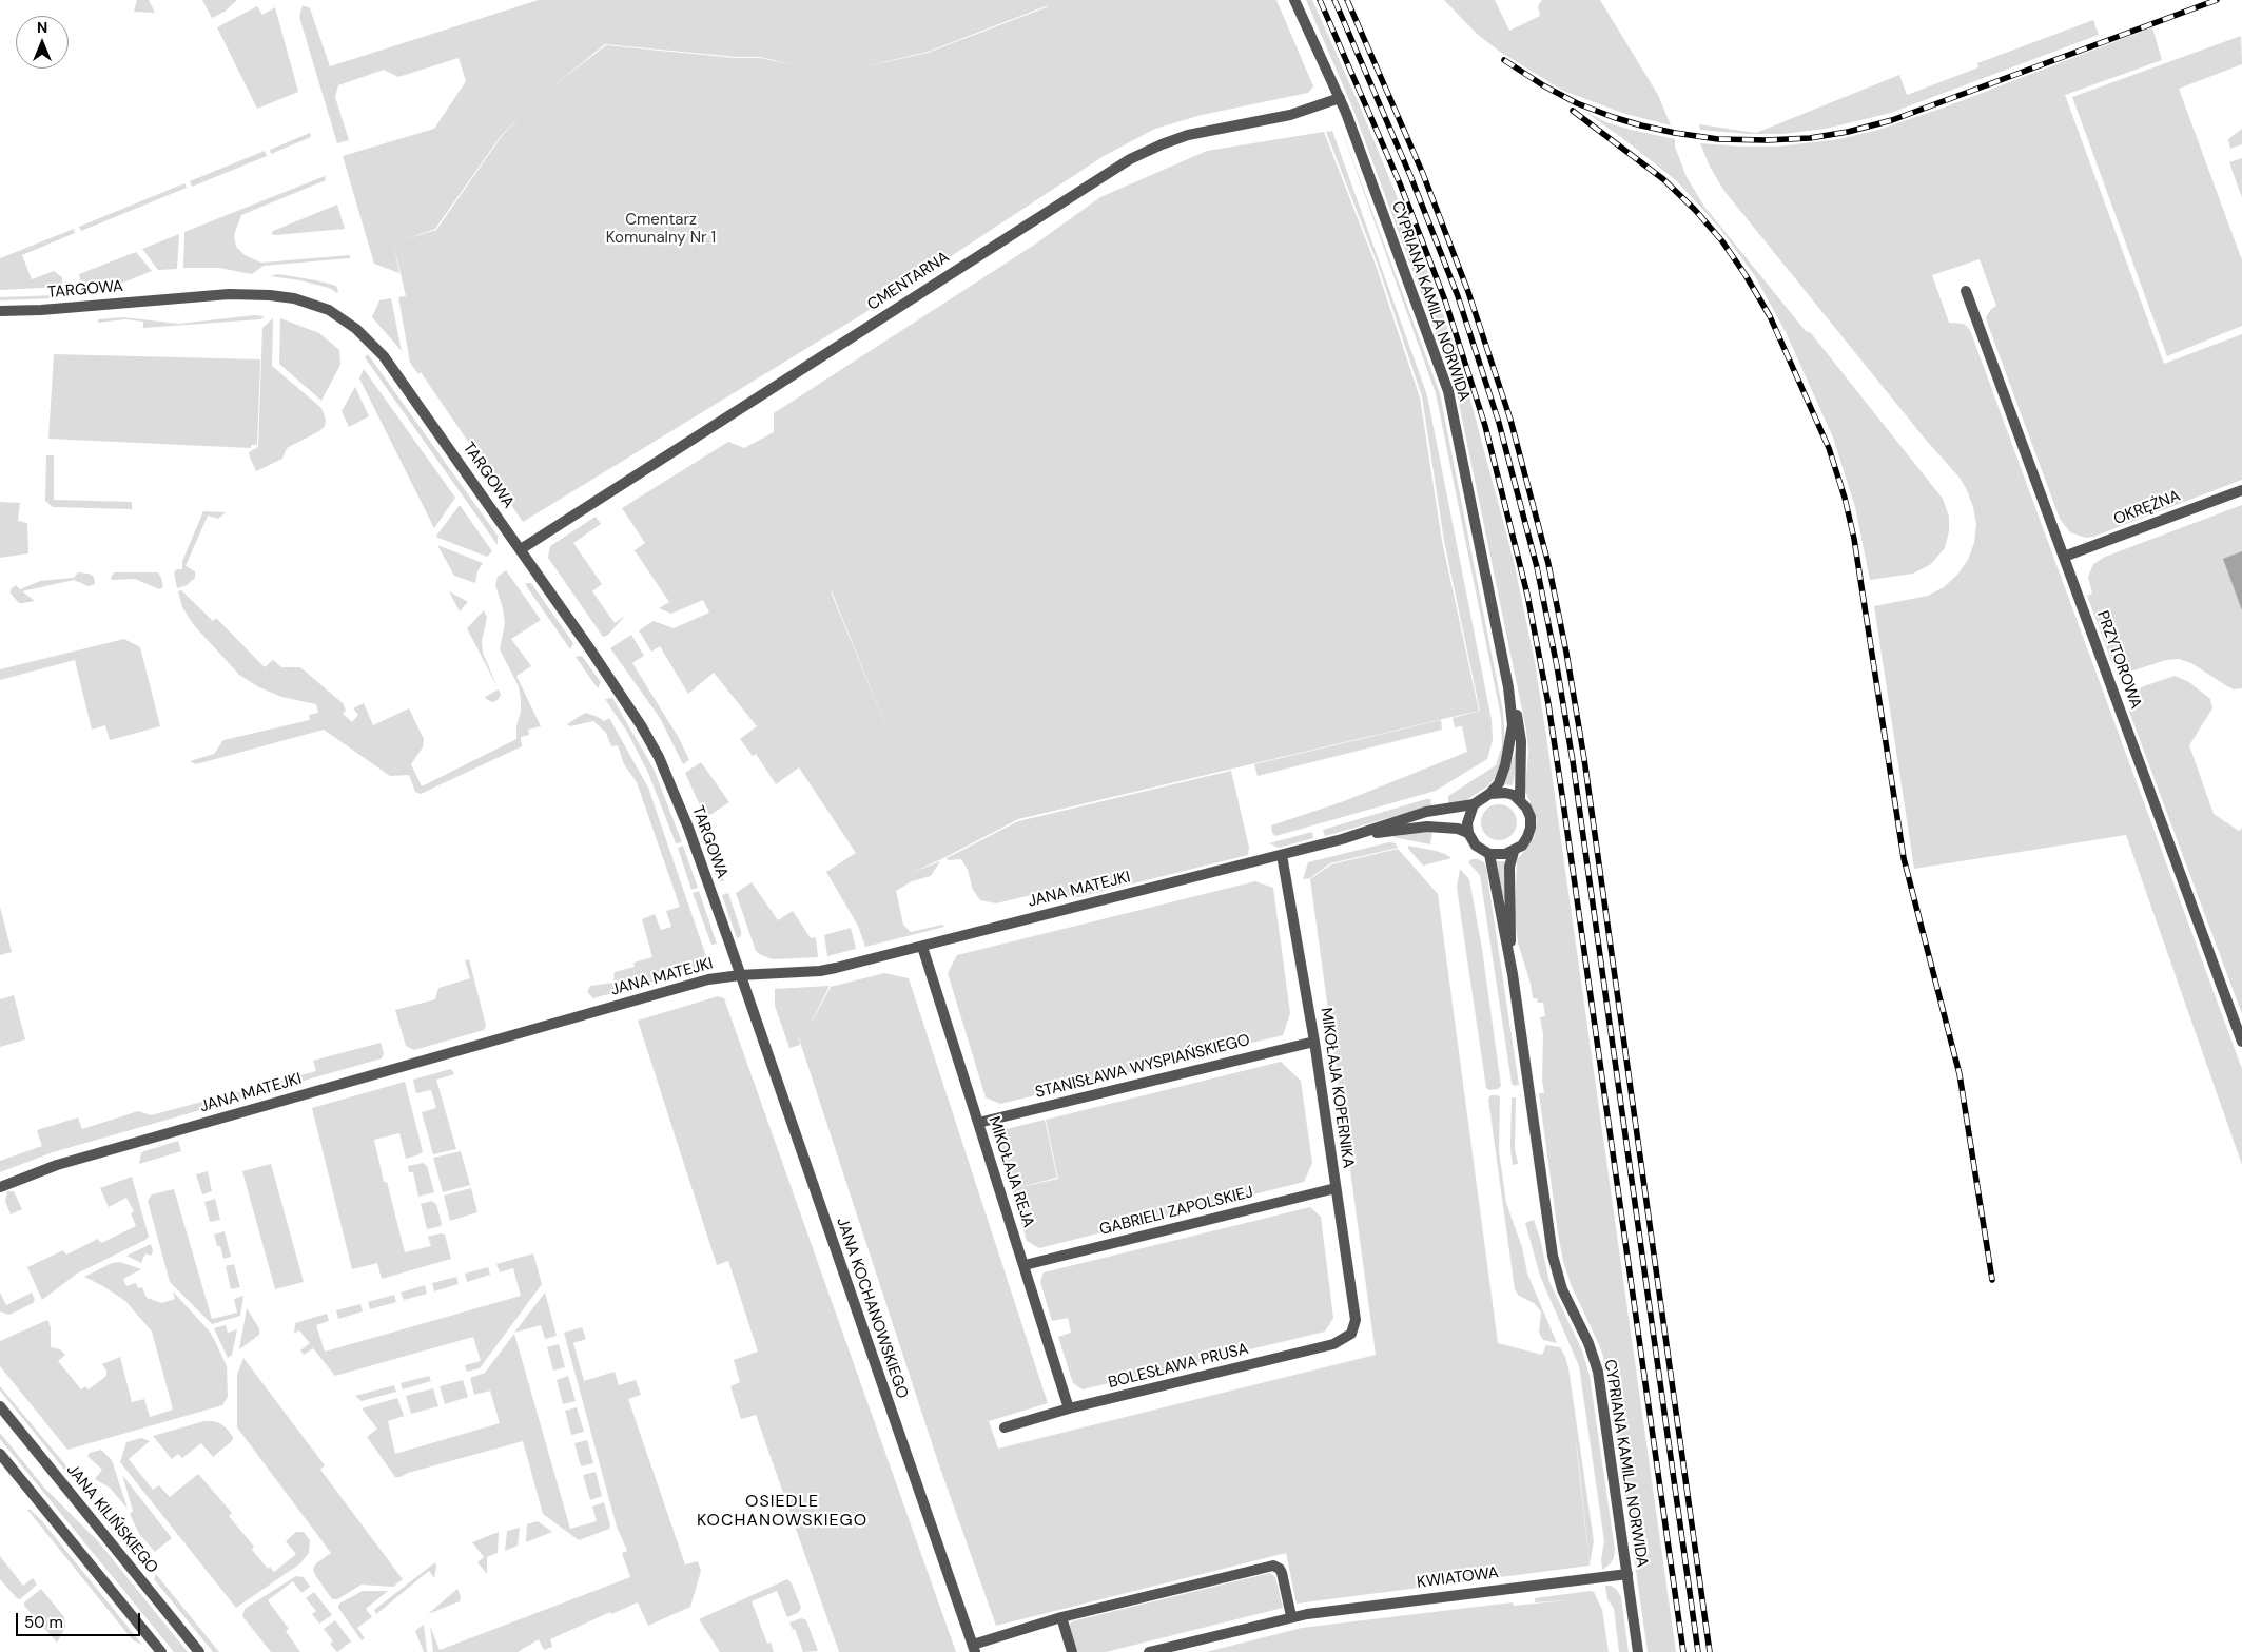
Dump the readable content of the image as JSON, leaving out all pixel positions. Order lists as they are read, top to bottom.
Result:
{
  "streets": {
    "street": [
      "CMENTARNA",
      "TARGOWA",
      "CYPRIANA KAMILA NORWIDA",
      "OKRĘŻNA",
      "PRZYTOROWA",
      "JANA MATEJKI",
      "STANISŁAWA WYSPIAŃSKIEGO",
      "MIKOŁAJA KOPERNIKA",
      "MIKOŁAJA REJA",
      "GABRIELI ZAPOLSKIEJ",
      "JANA KOCHANOWSKIEGO",
      "BOLESŁAWA PRUSA",
      "JANA KILIŃSKIEGO",
      "KWIATOWA"
    ]
  },
  "crossings": [
    ["CMENTARNA", "TARGOWA"],
    ["CMENTARNA", "CYPRIANA KAMILA NORWIDA"],
    ["TARGOWA", "JANA MATEJKI"],
    ["TARGOWA", "JANA KOCHANOWSKIEGO"],
    ["CYPRIANA KAMILA NORWIDA", "JANA MATEJKI"],
    ["CYPRIANA KAMILA NORWIDA", "KWIATOWA"],
    ["OKRĘŻNA", "PRZYTOROWA"],
    ["JANA MATEJKI", "MIKOŁAJA KOPERNIKA"],
    ["JANA MATEJKI", "MIKOŁAJA REJA"],
    ["JANA MATEJKI", "JANA KOCHANOWSKIEGO"],
    ["STANISŁAWA WYSPIAŃSKIEGO", "MIKOŁAJA KOPERNIKA"],
    ["STANISŁAWA WYSPIAŃSKIEGO", "MIKOŁAJA REJA"],
    ["MIKOŁAJA KOPERNIKA", "GABRIELI ZAPOLSKIEJ"],
    ["MIKOŁAJA KOPERNIKA", "BOLESŁAWA PRUSA"],
    ["MIKOŁAJA REJA", "GABRIELI ZAPOLSKIEJ"],
    ["MIKOŁAJA REJA", "BOLESŁAWA PRUSA"]
  ],
  "districts": ["OSIEDLE KOCHANOWSKIEGO"],
  "parks": ["Cmentarz Komunalny Nr 1"],
  "scale_bar": "50 m",
  "north": "top"
}
